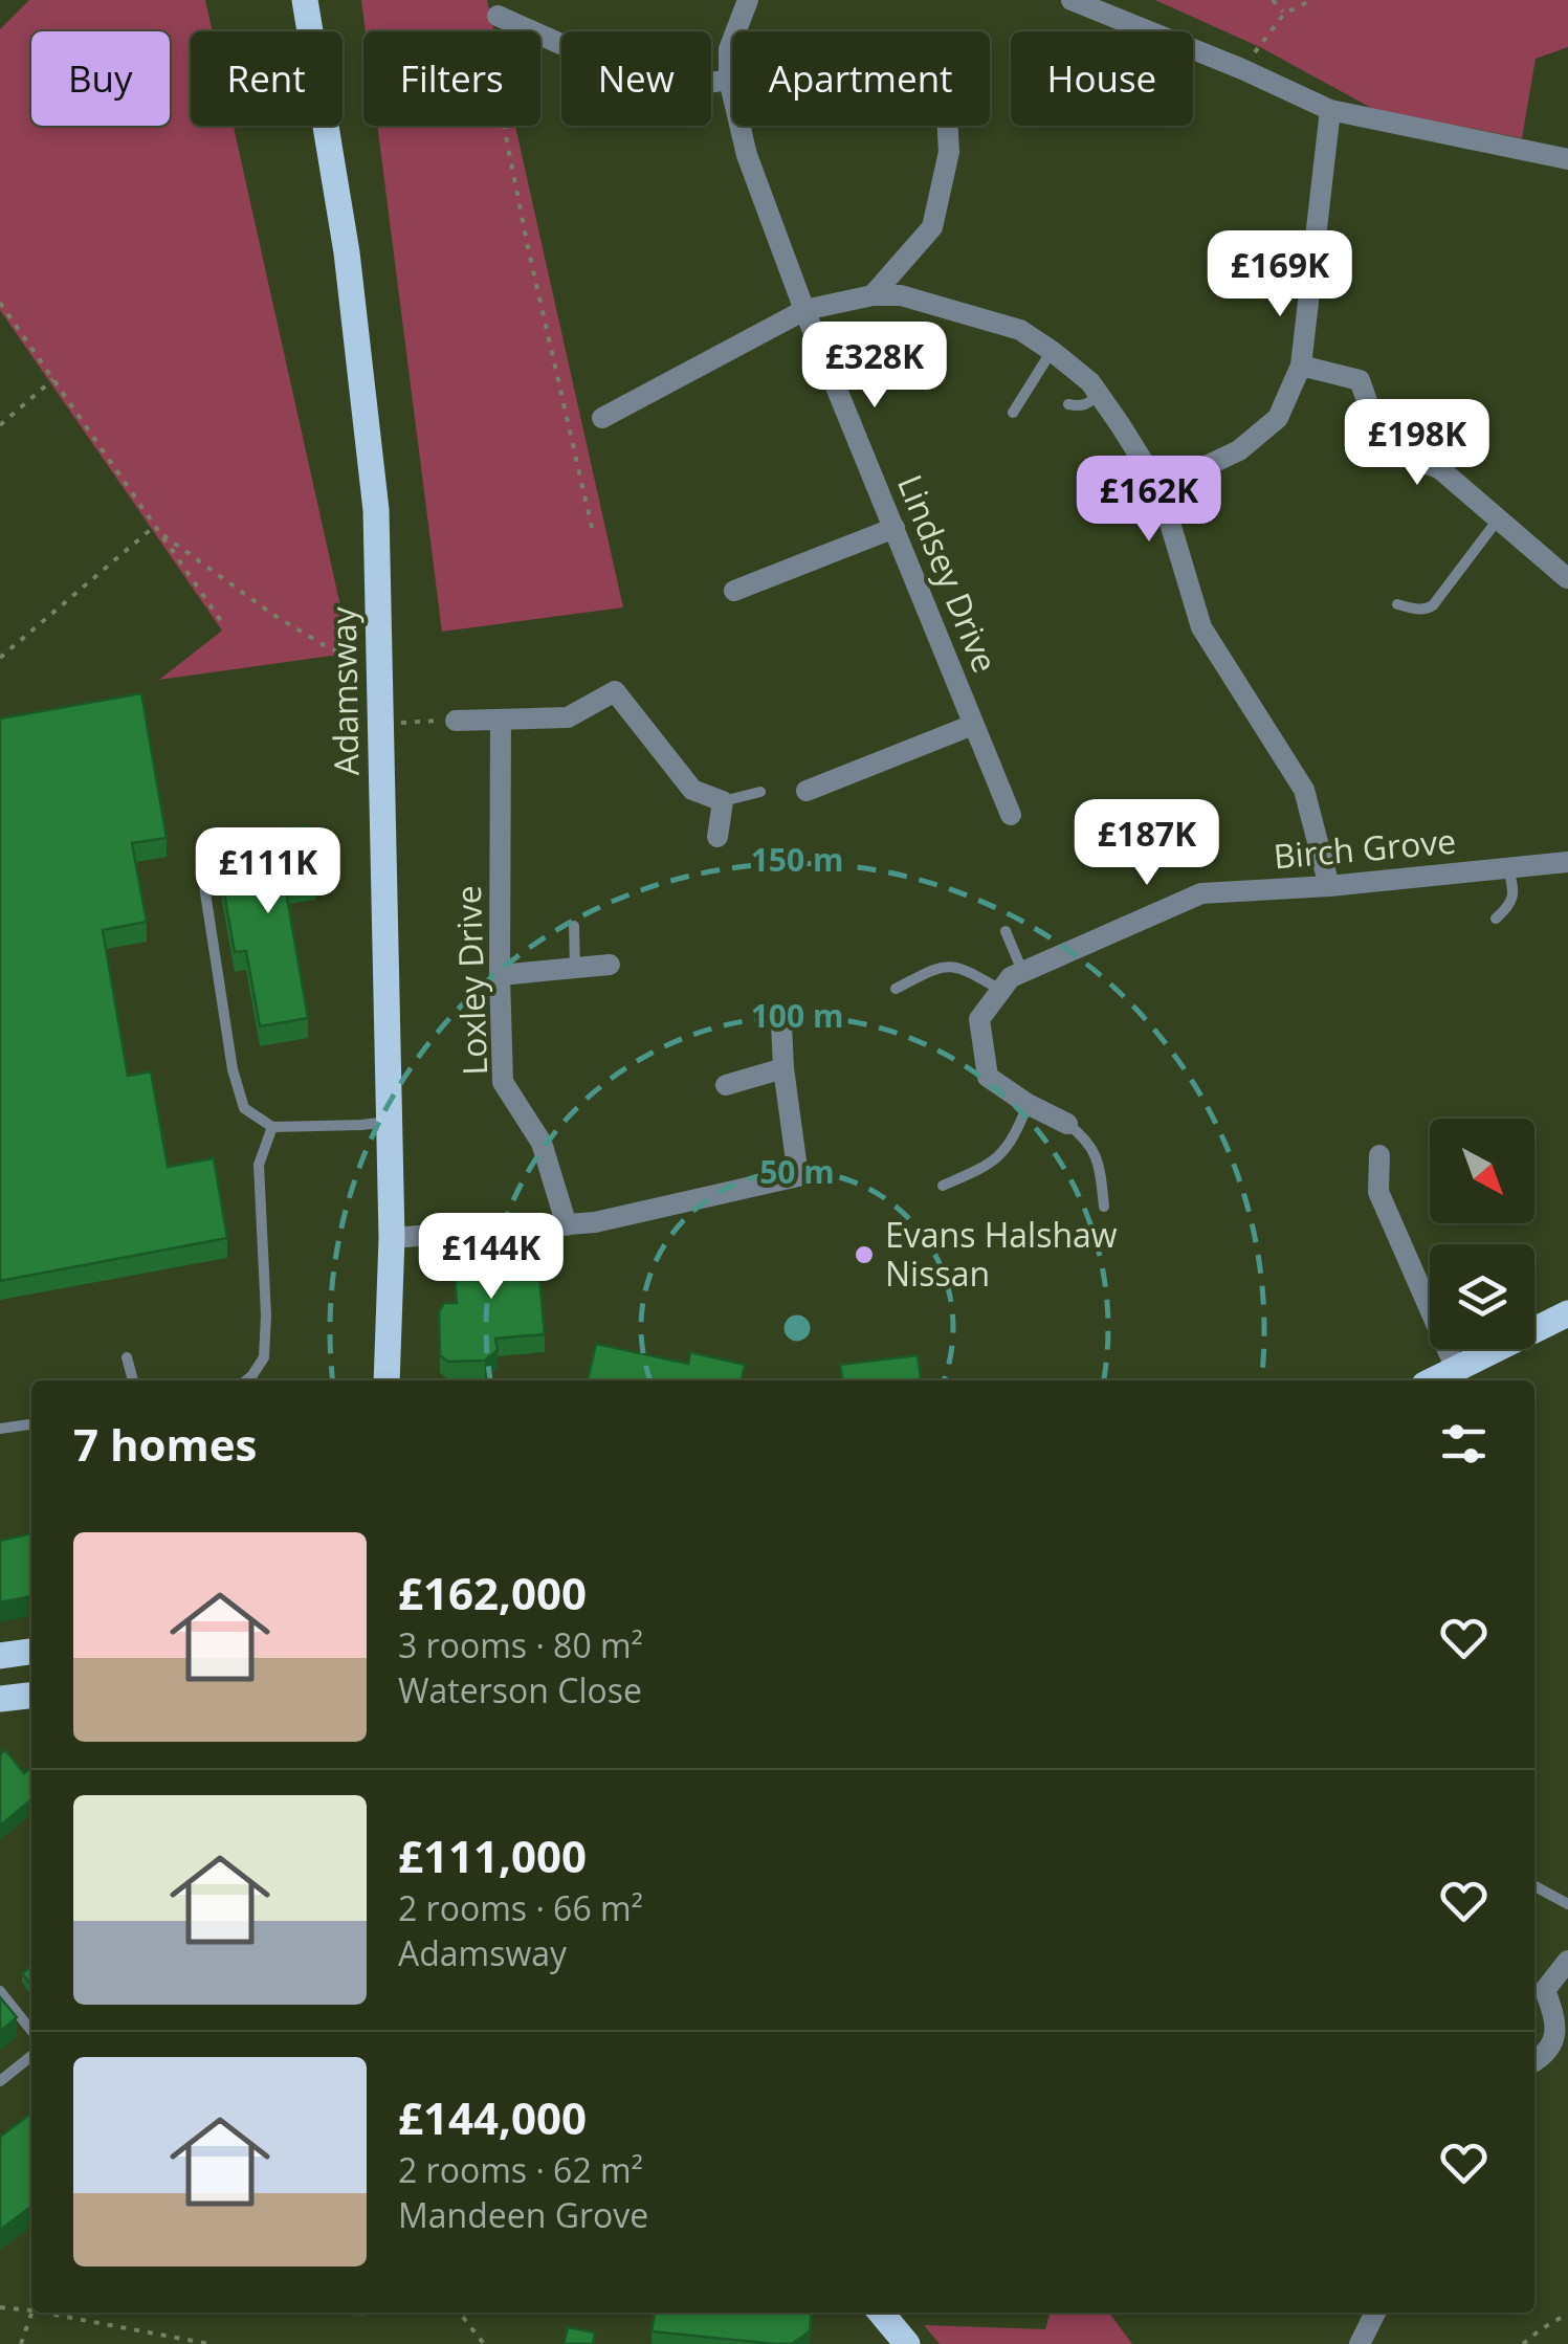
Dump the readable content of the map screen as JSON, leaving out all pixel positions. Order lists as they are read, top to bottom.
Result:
{
  "streets": {
    "main road": ["Adamsway"],
    "street": ["Lindsey Drive", "Birch Grove", "Loxley Drive"]
  },
  "places": ["Evans Halshaw Nissan"],
  "north": "bottom right",
  "page": {
    "chip": [
      "Buy",
      "Rent",
      "Filters",
      "New",
      "Apartment",
      "House"
    ],
    "price": [
      "£169K",
      "£328K",
      "£198K",
      "£162K",
      "£187K",
      "£111K",
      "£144K"
    ],
    "heading": "7 homes",
    "list": [
      {
        "name": "£162,000",
        "note": "3 rooms · 80 m² · Waterson Close"
      },
      {
        "name": "£111,000",
        "note": "2 rooms · 66 m² · Adamsway"
      },
      {
        "name": "£144,000",
        "note": "2 rooms · 62 m² · Mandeen Grove"
      }
    ]
  },
  "rings": ["150 m", "100 m", "50 m"]
}
